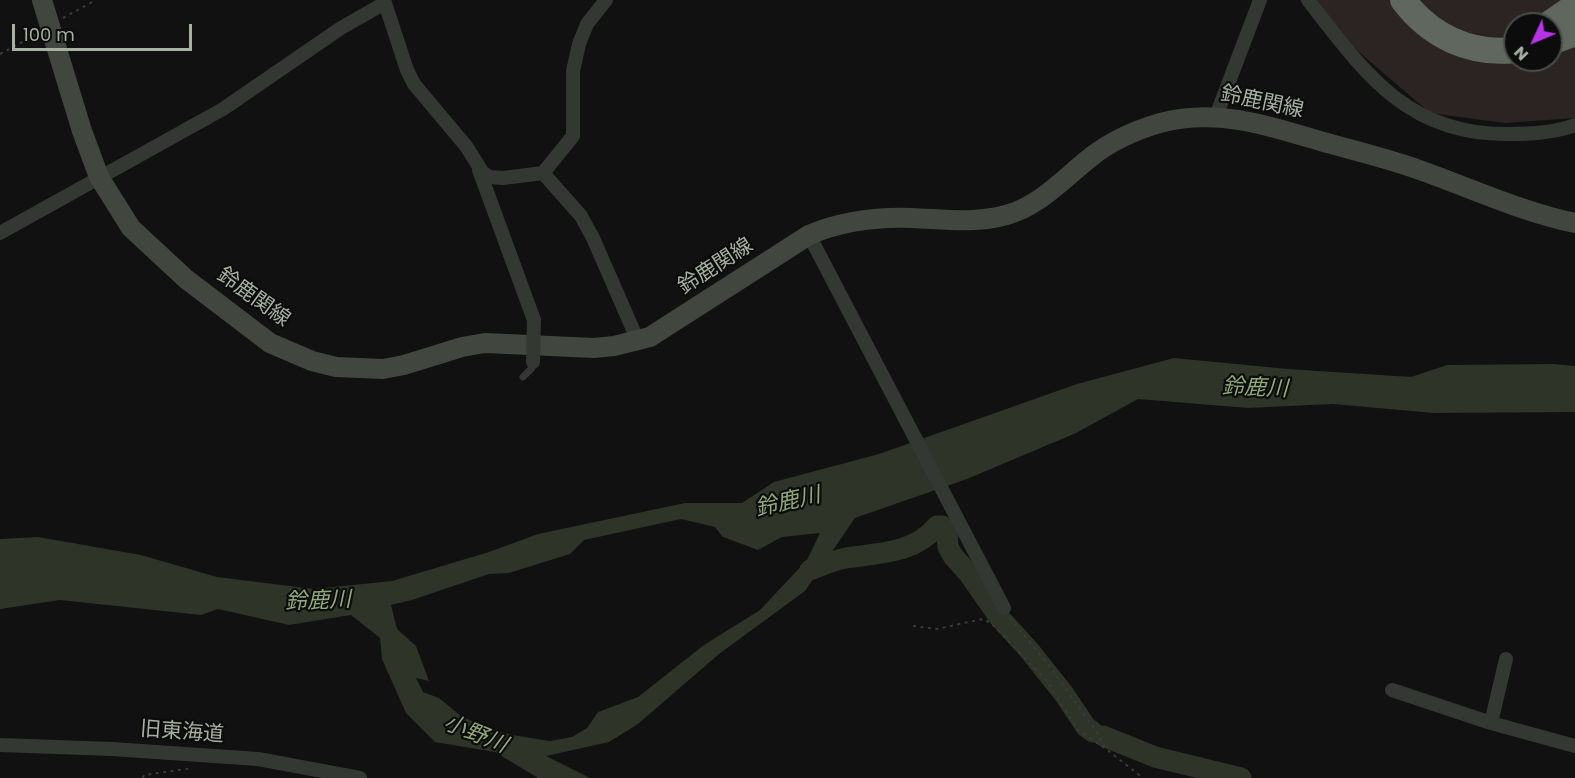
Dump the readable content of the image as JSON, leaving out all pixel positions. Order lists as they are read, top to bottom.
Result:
{
  "streets": {
    "main road": ["鈴鹿関線"],
    "street": ["旧東海道"]
  },
  "water": ["鈴鹿川", "小野川"],
  "scale_bar": "100 m",
  "north": "bottom left"
}
